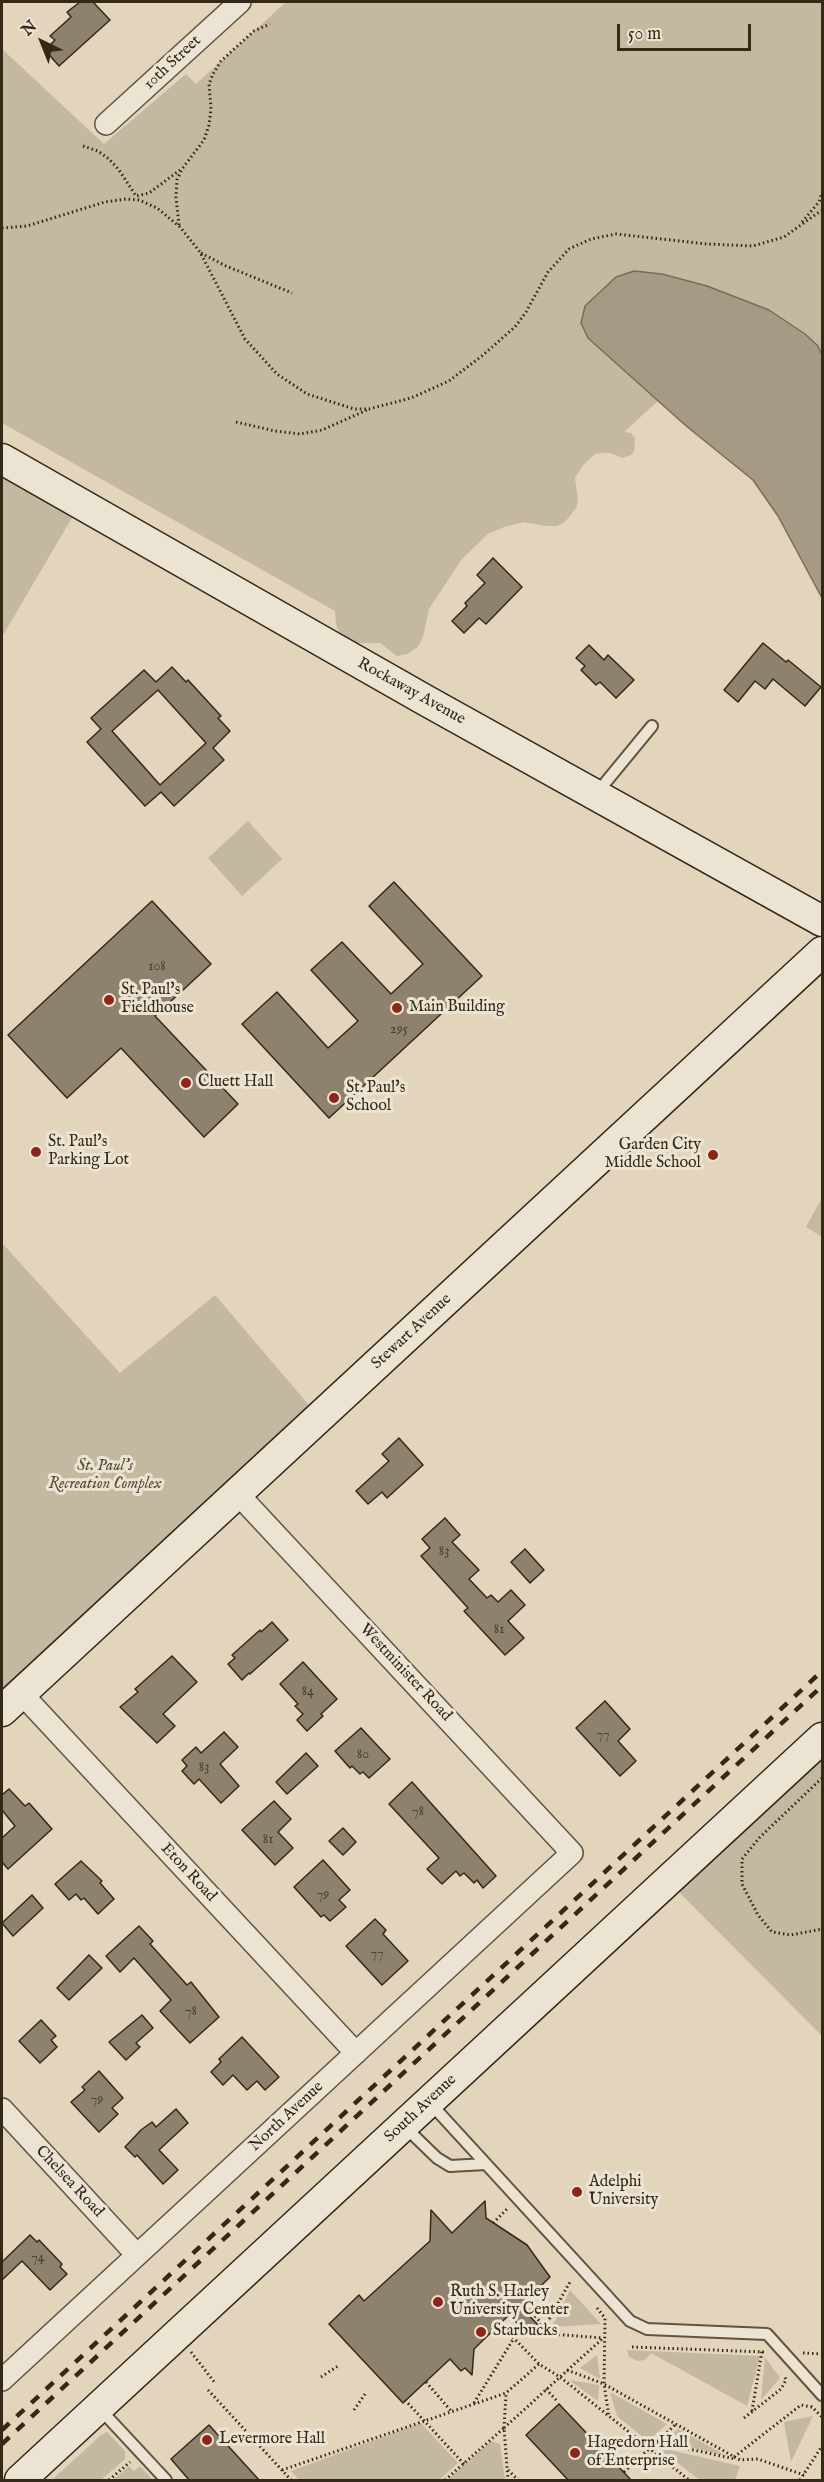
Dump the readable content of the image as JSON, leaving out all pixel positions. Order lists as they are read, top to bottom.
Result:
{
  "streets": {
    "main road": ["Rockaway Avenue", "Stewart Avenue", "South Avenue"],
    "street": [
      "10th Street",
      "Westminister Road",
      "Eton Road",
      "North Avenue",
      "Chelsea Road"
    ]
  },
  "crossings": [
    ["Stewart Avenue", "Westminister Road"],
    ["Stewart Avenue", "Eton Road"],
    ["Westminister Road", "North Avenue"],
    ["Eton Road", "North Avenue"],
    ["North Avenue", "Chelsea Road"]
  ],
  "parks": ["St. Paul's Recreation Complex"],
  "places": [
    "St. Paul's Fieldhouse",
    "Main Building",
    "Cluett Hall",
    "St. Paul's School",
    "St. Paul's Parking Lot",
    "Garden City Middle School",
    "Adelphi University",
    "Ruth S. Harley University Center",
    "Starbucks",
    "Levermore Hall",
    "Hagedorn Hall of Enterprise"
  ],
  "house_numbers": [
    "108",
    "295",
    "83",
    "81",
    "84",
    "77",
    "80",
    "83",
    "78",
    "81",
    "79",
    "77",
    "78",
    "79",
    "74"
  ],
  "scale_bar": "50 m",
  "north": "top left"
}
